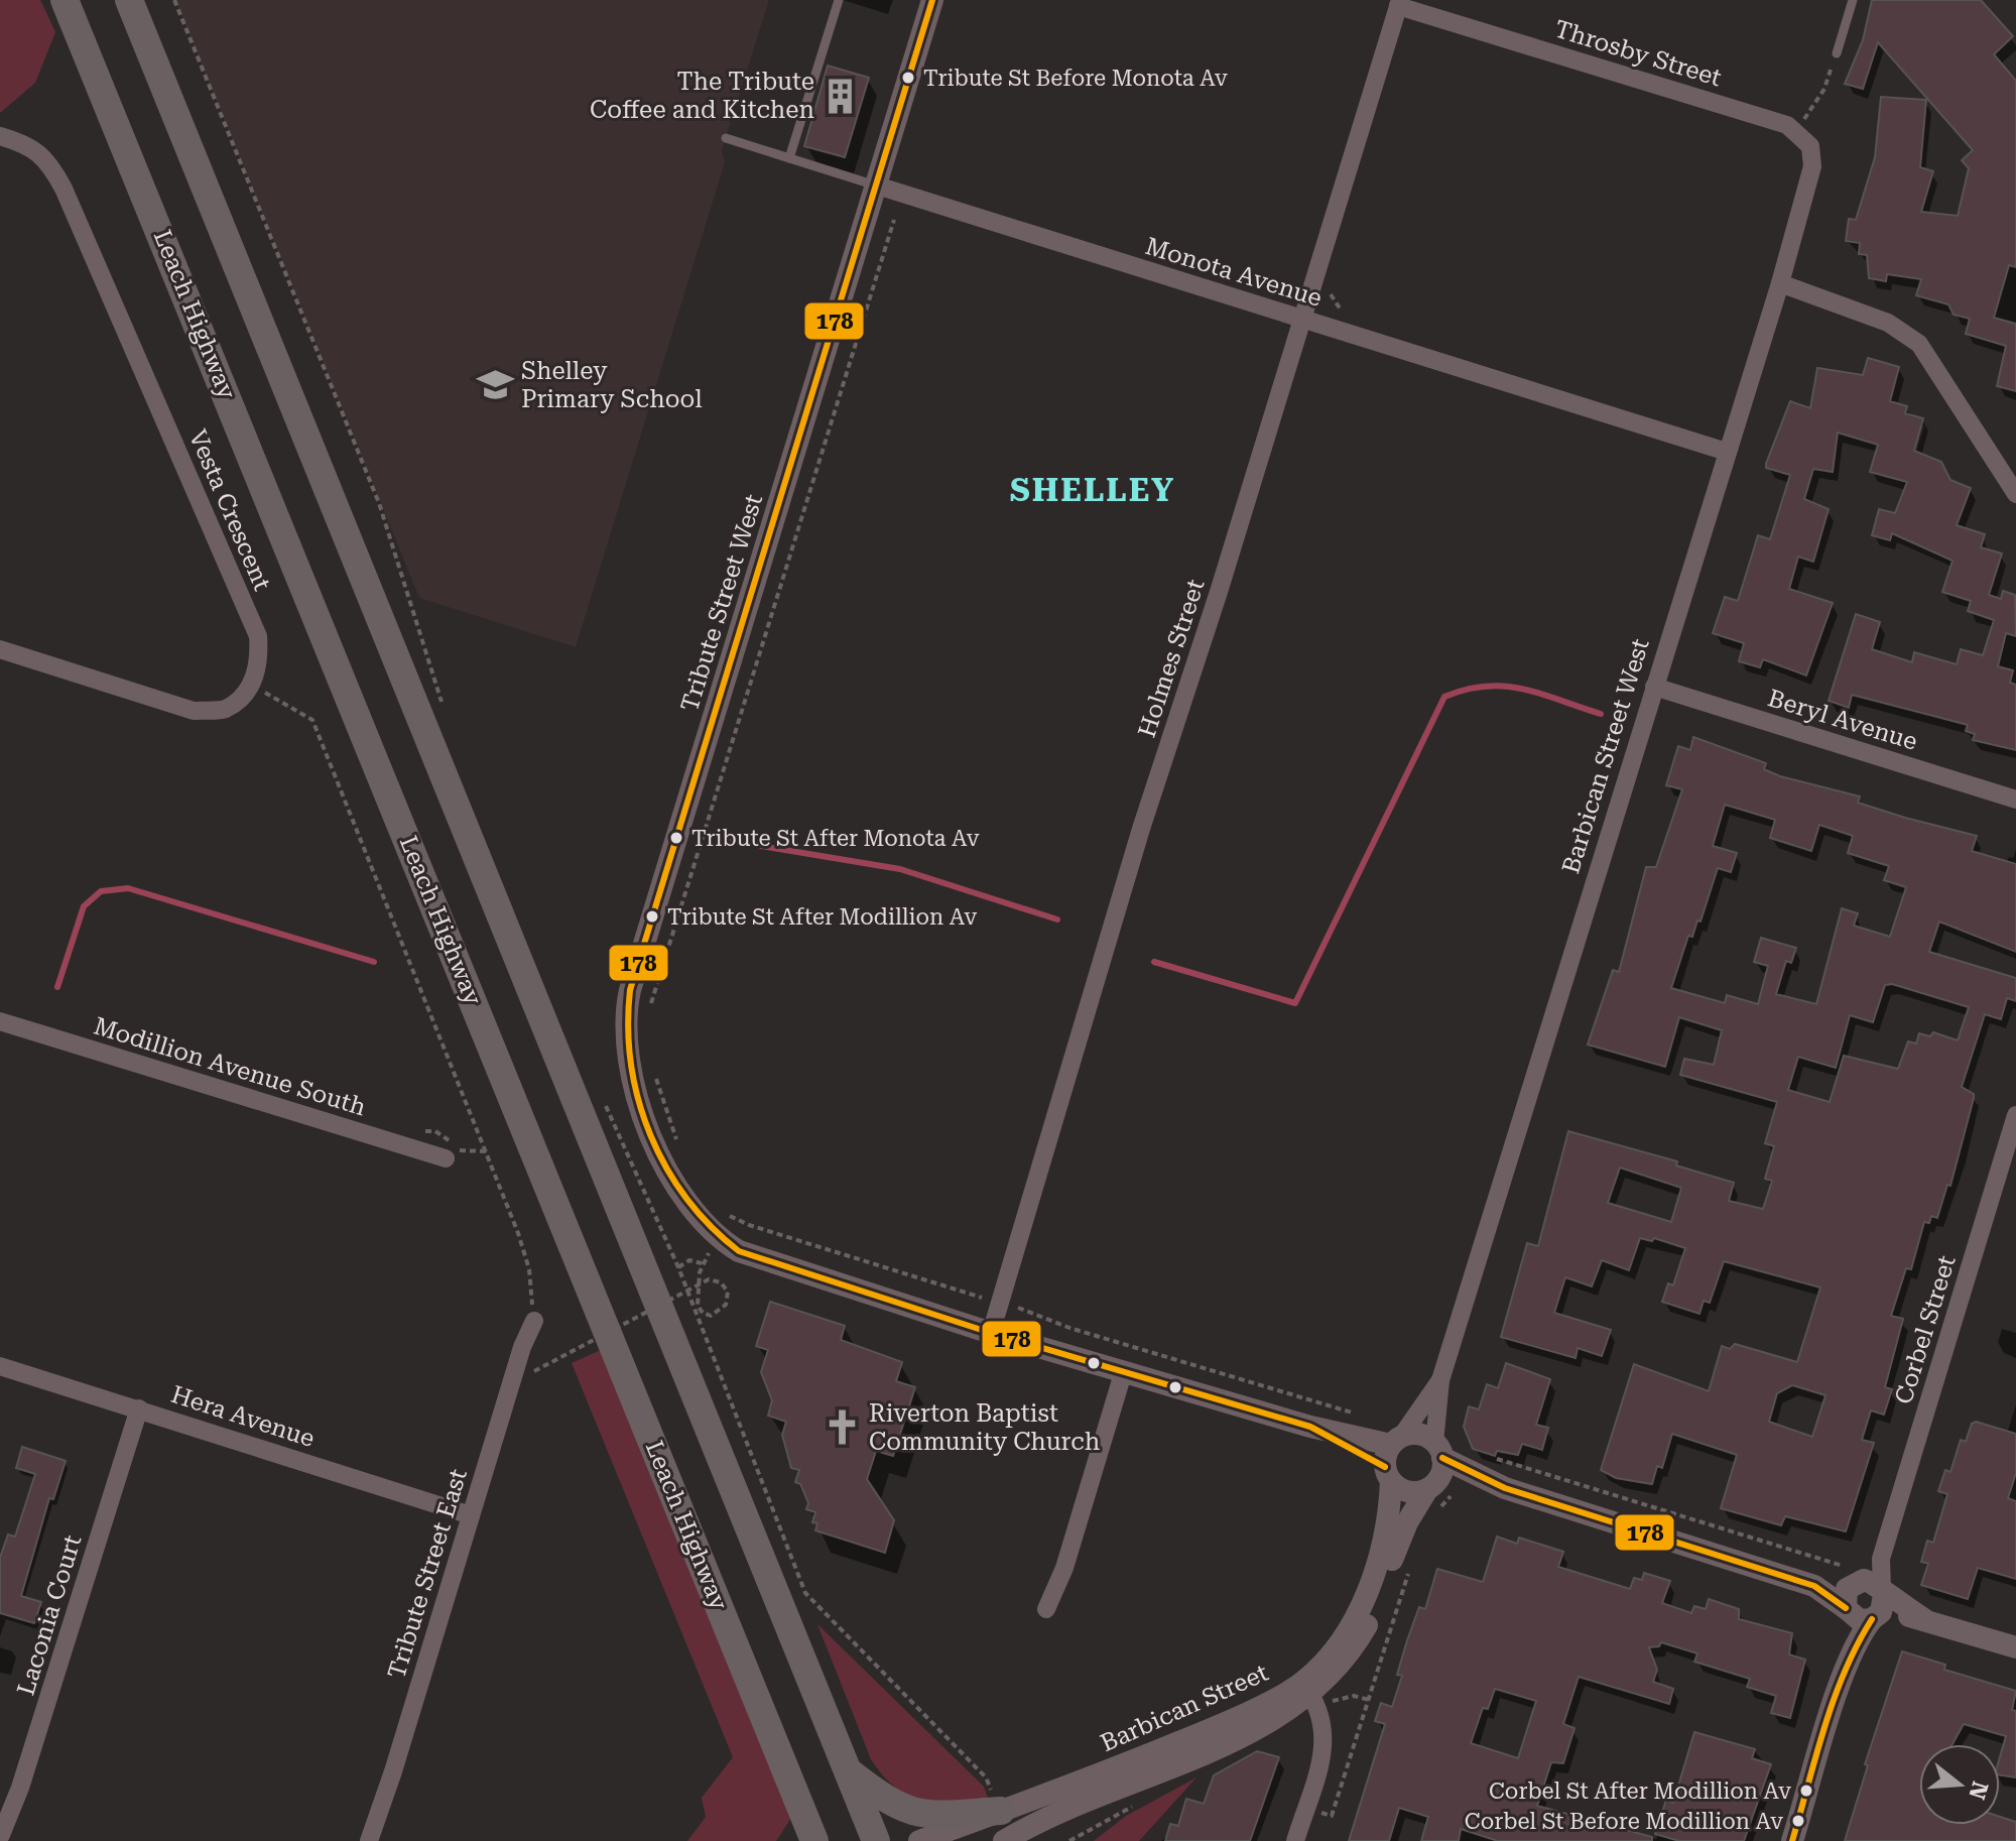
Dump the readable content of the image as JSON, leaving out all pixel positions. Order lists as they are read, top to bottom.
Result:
{
  "streets": {
    "highway": ["Leach Highway"],
    "street": [
      "Throsby Street",
      "Monota Avenue",
      "Vesta Crescent",
      "Tribute Street West",
      "Holmes Street",
      "Beryl Avenue",
      "Barbican Street West",
      "Modillion Avenue South",
      "Corbel Street",
      "Hera Avenue",
      "Tribute Street East",
      "Laconia Court",
      "Barbican Street"
    ]
  },
  "crossings": [
    ["Throsby Street", "Holmes Street"],
    ["Throsby Street", "Barbican Street West"],
    ["Monota Avenue", "Tribute Street West"],
    ["Monota Avenue", "Holmes Street"],
    ["Monota Avenue", "Barbican Street West"],
    ["Beryl Avenue", "Barbican Street West"],
    ["Barbican Street West", "Barbican Street"],
    ["Hera Avenue", "Tribute Street East"],
    ["Hera Avenue", "Laconia Court"]
  ],
  "districts": ["SHELLEY"],
  "places": {
    "other": [
      "Tribute St Before Monota Av",
      "Tribute St After Monota Av",
      "Tribute St After Modillion Av",
      "Corbel St After Modillion Av",
      "Corbel St Before Modillion Av"
    ],
    "building": ["The Tribute Coffee and Kitchen"],
    "school or university": ["Shelley Primary School"],
    "church": ["Riverton Baptist Community Church"]
  },
  "lines": ["transit line 178"],
  "north": "right"
}
